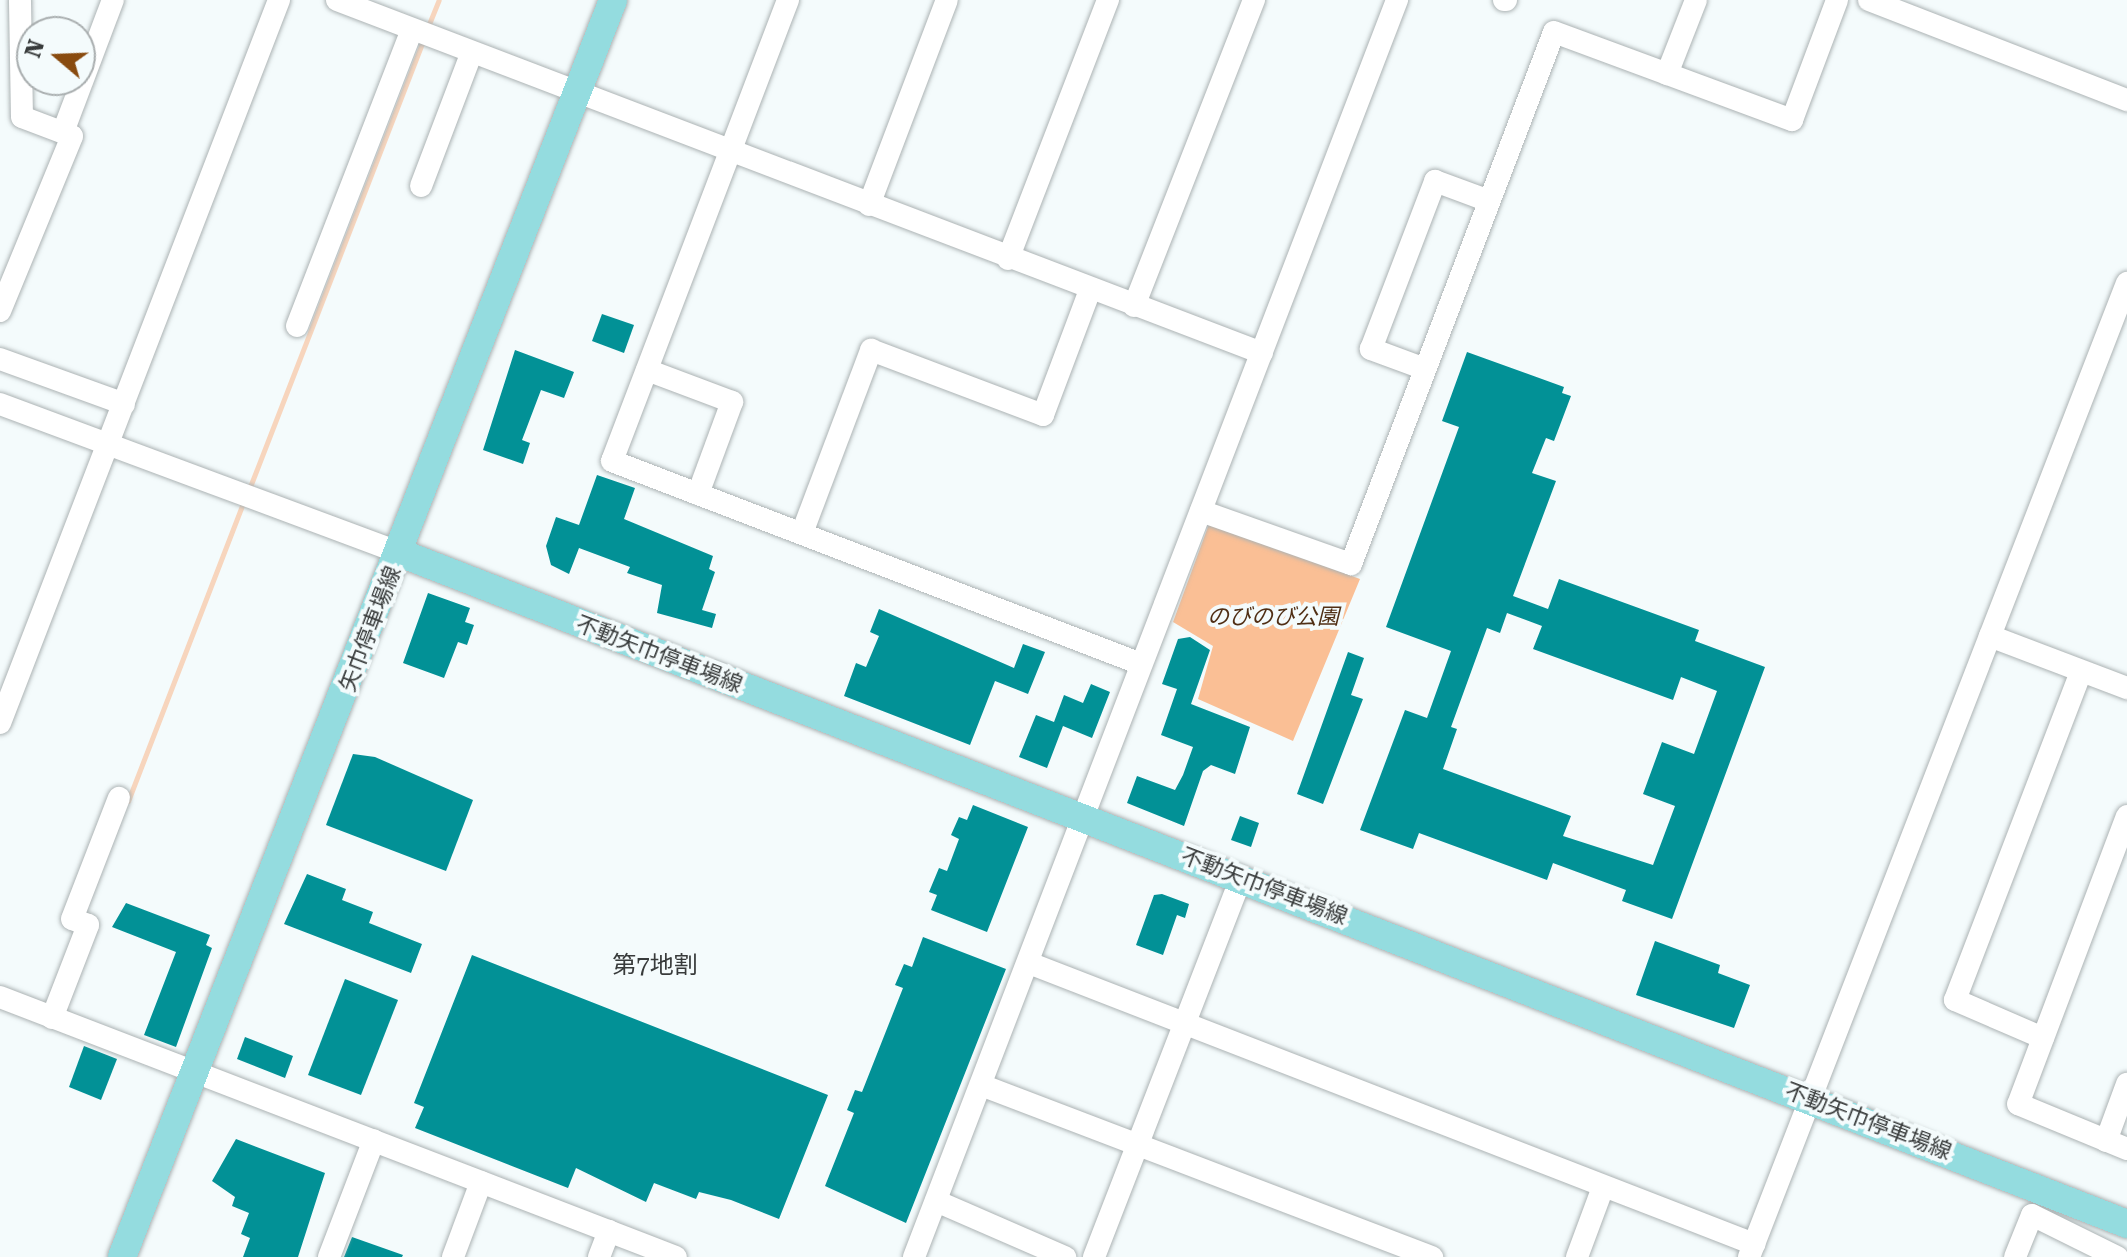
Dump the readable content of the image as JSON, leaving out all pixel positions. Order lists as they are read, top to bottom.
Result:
{
  "streets": {
    "main road": ["矢巾停車場線", "不動矢巾停車場線"]
  },
  "crossings": [
    ["矢巾停車場線", "不動矢巾停車場線"]
  ],
  "districts": ["第7地割"],
  "parks": ["のびのび公園"],
  "north": "left"
}
